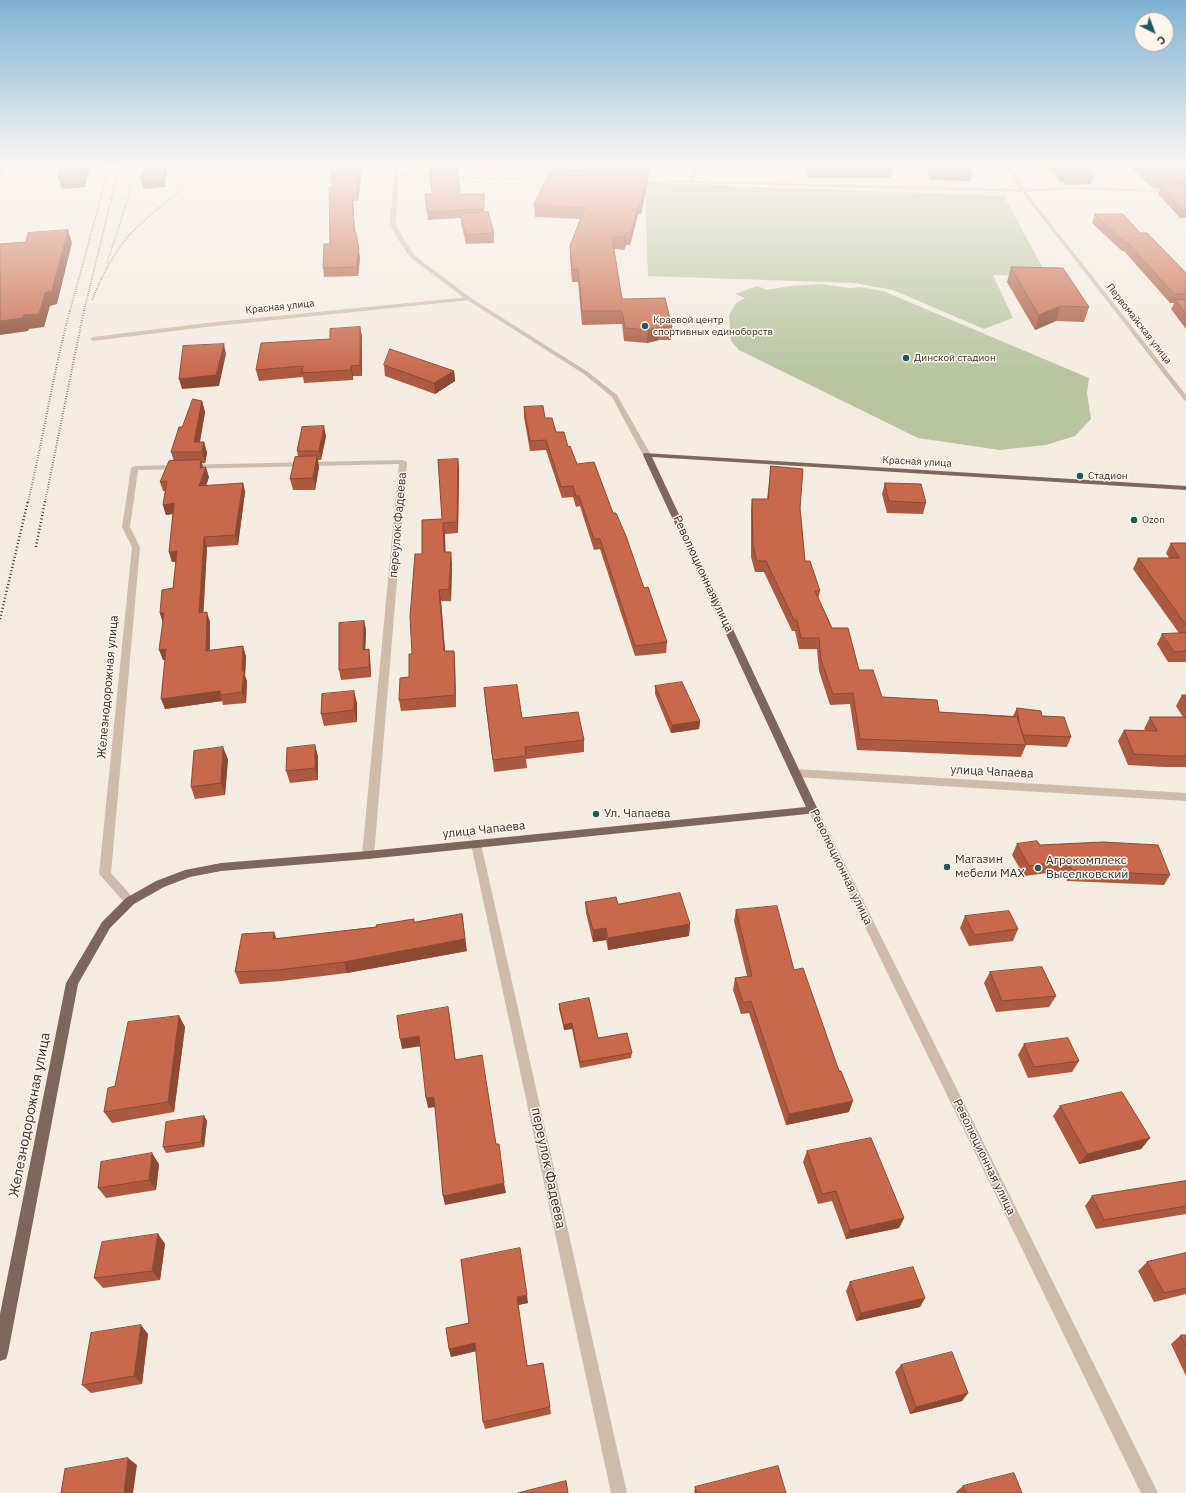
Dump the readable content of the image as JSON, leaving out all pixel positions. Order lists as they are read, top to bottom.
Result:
{
  "streets": {
    "main road": [
      "Красная улица",
      "Революционная улица",
      "Железнодорожная улица",
      "улица Чапаева"
    ],
    "street": ["Первомайская улица", "переулок Фадеева"]
  },
  "crossings": [
    ["Красная улица", "Революционная улица"],
    ["переулок Фадеева", "Железнодорожная улица"],
    ["переулок Фадеева", "улица Чапаева"],
    ["Революционная улица", "улица Чапаева"],
    ["Железнодорожная улица", "улица Чапаева"]
  ],
  "places": [
    "Краевой центр спортивных единоборств",
    "Динской стадион",
    "Стадион",
    "Ozon",
    "Ул. Чапаева",
    "Магазин мебели MAX",
    "Агрокомплекс Выселковский"
  ],
  "north": "bottom right"
}
